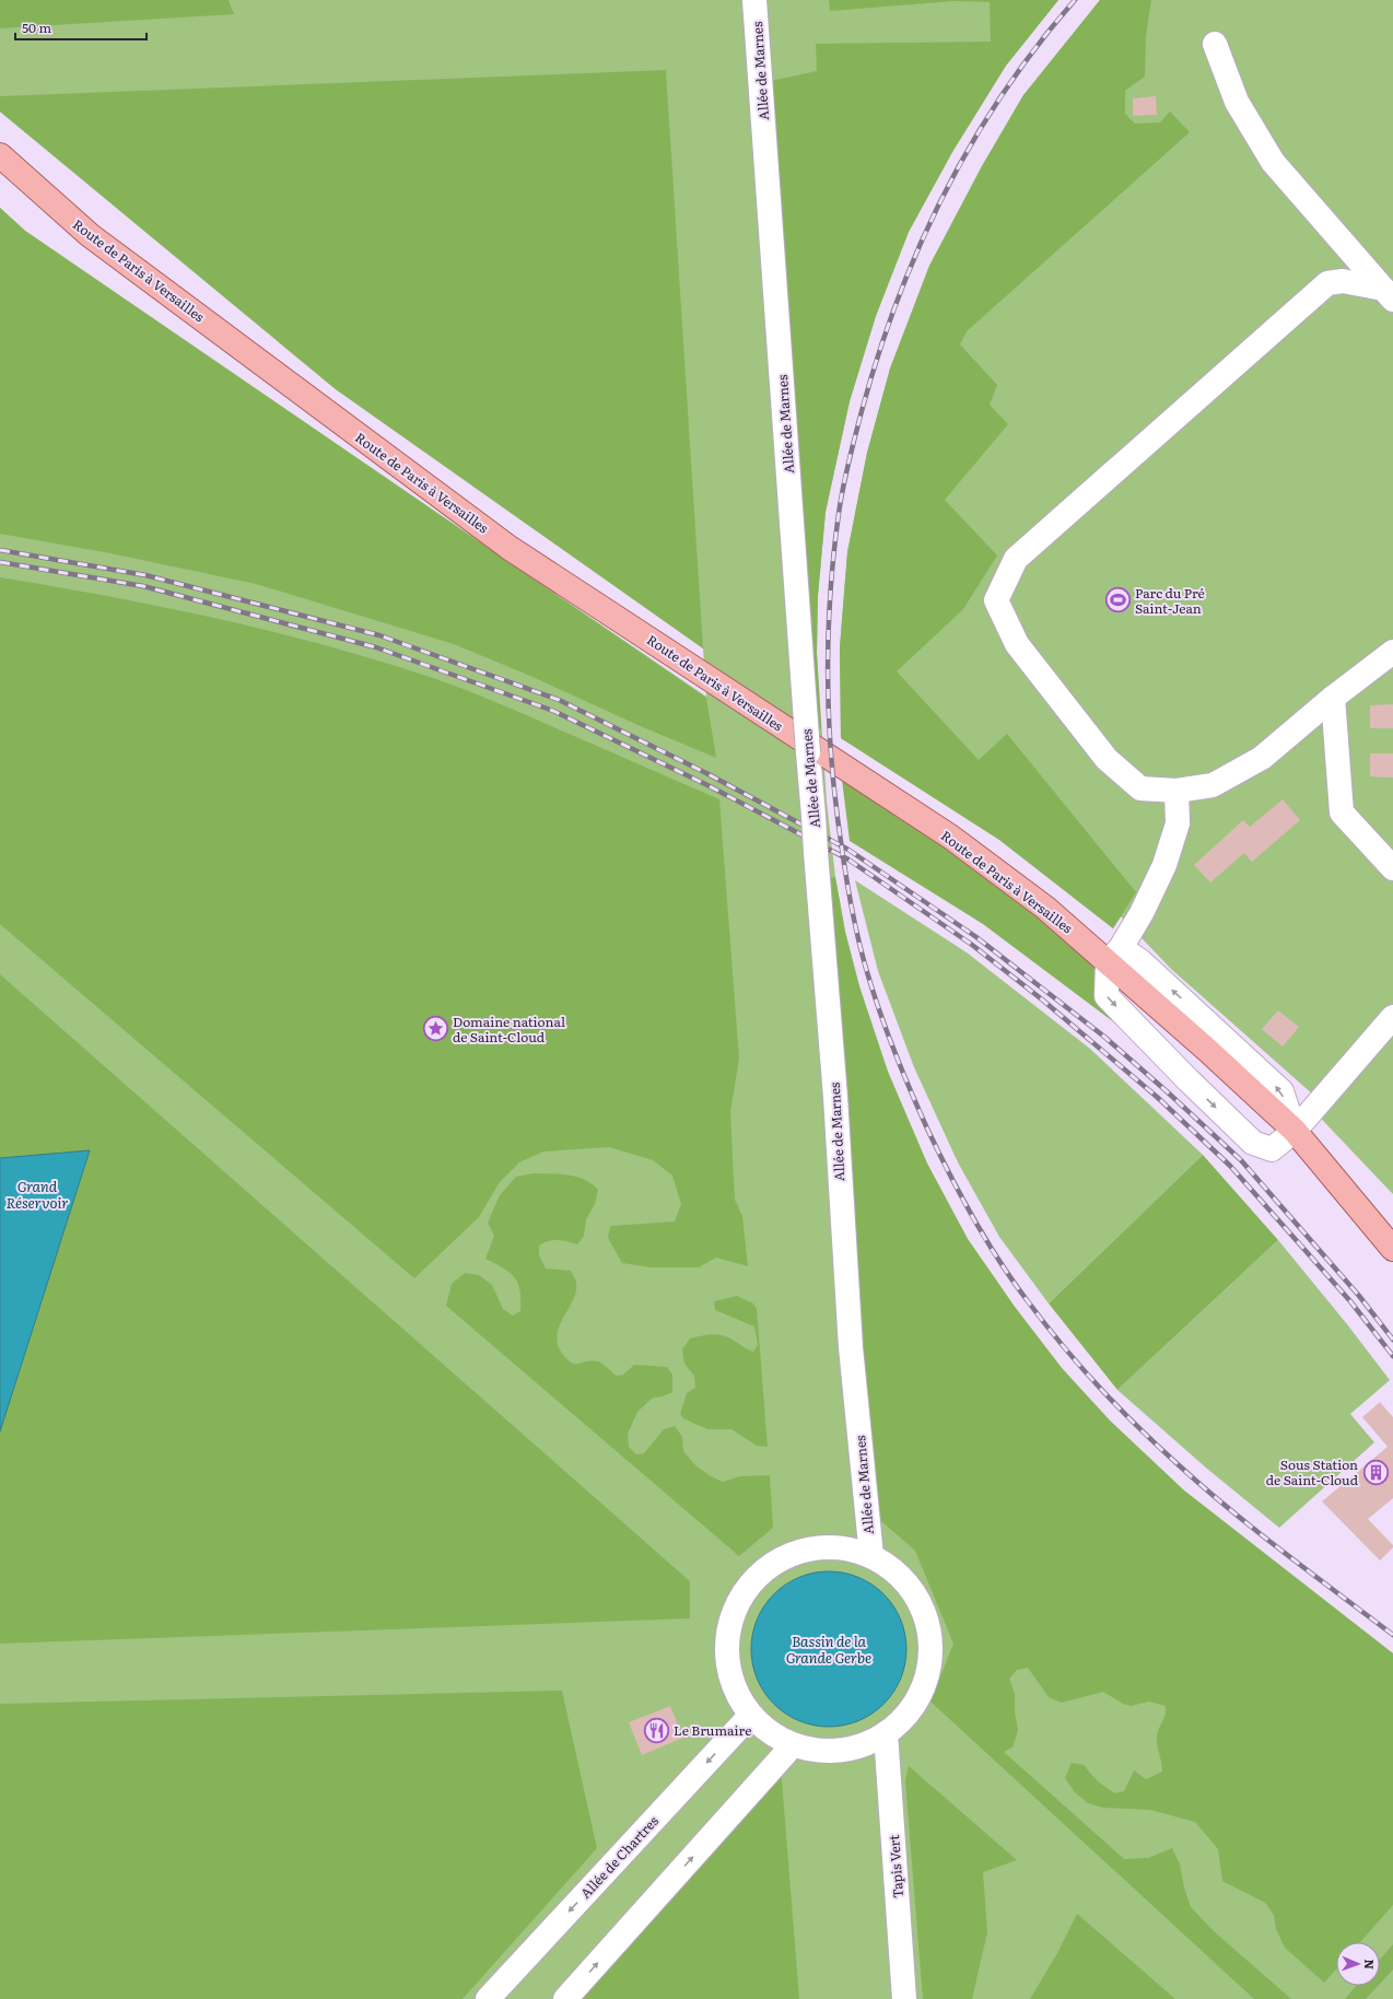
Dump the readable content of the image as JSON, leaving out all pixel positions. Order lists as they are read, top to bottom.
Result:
{
  "streets": {
    "main road": ["Route de Paris à Versailles"],
    "street": ["Allée de Marnes", "Allée de Chartres", "Tapis Vert"]
  },
  "water": ["Grand Réservoir", "Bassin de la Grande Gerbe"],
  "places": {
    "sports": ["Parc du Pré Saint-Jean"],
    "place": ["Domaine national de Saint-Cloud"],
    "building": ["Sous Station de Saint-Cloud"],
    "restaurant": ["Le Brumaire"]
  },
  "scale_bar": "50 m",
  "north": "right"
}
